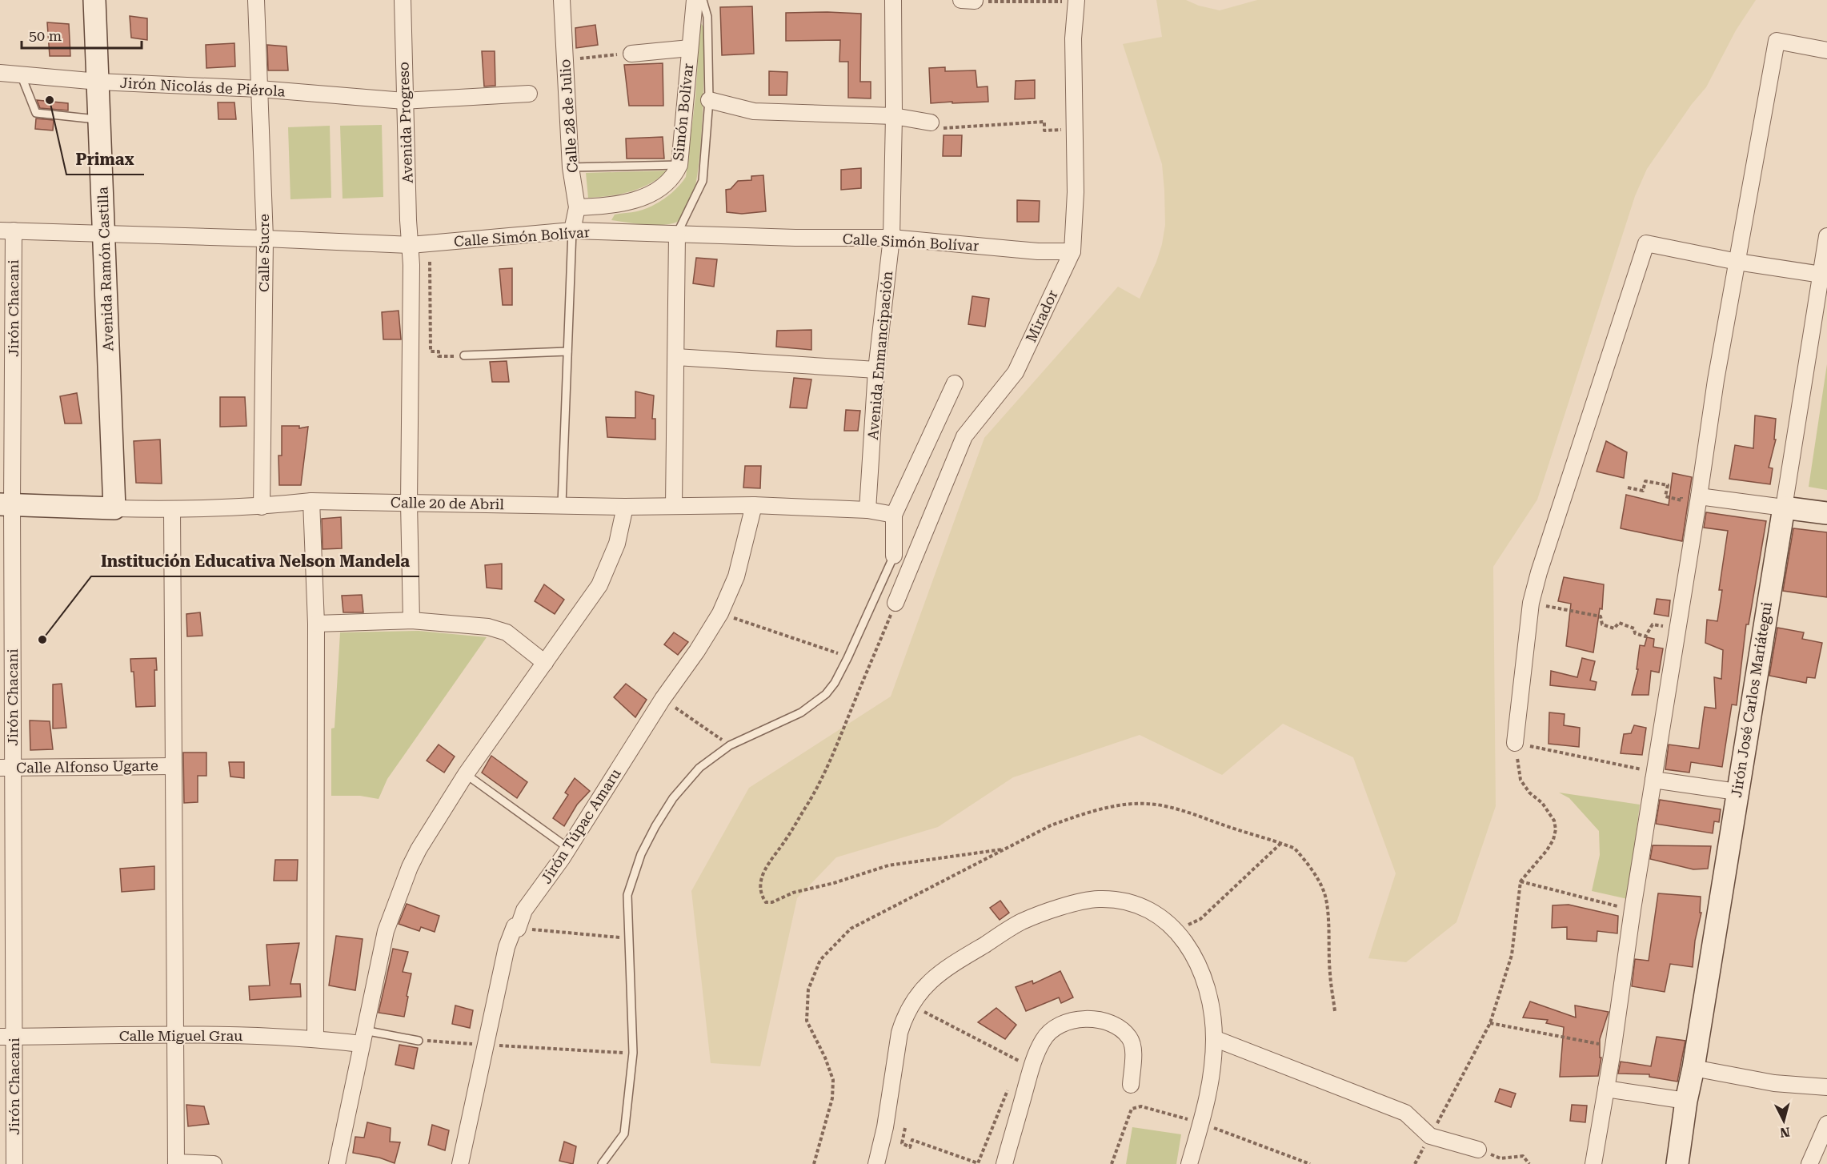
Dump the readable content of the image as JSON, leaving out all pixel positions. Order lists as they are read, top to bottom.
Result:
{
  "streets": {
    "street": [
      "Jirón Nicolás de Piérola",
      "Simón Bolívar",
      "Calle 28 de Julio",
      "Avenida Progreso",
      "Calle Simón Bolívar",
      "Calle Sucre",
      "Avenida Ramón Castilla",
      "Jirón Chacani",
      "Mirador",
      "Avenida Enmancipación",
      "Calle 20 de Abril",
      "Jirón José Carlos Mariátegui",
      "Calle Alfonso Ugarte",
      "Jirón Túpac Amaru",
      "Calle Miguel Grau"
    ]
  },
  "crossings": [
    ["Jirón Nicolás de Piérola", "Avenida Progreso"],
    ["Jirón Nicolás de Piérola", "Calle Sucre"],
    ["Jirón Nicolás de Piérola", "Avenida Ramón Castilla"],
    ["Simón Bolívar", "Calle 28 de Julio"],
    ["Calle 28 de Julio", "Calle Simón Bolívar"],
    ["Avenida Progreso", "Calle Simón Bolívar"],
    ["Avenida Progreso", "Calle 20 de Abril"],
    ["Calle Simón Bolívar", "Calle Sucre"],
    ["Calle Simón Bolívar", "Avenida Ramón Castilla"],
    ["Calle Simón Bolívar", "Jirón Chacani"],
    ["Calle Simón Bolívar", "Mirador"],
    ["Calle Simón Bolívar", "Avenida Enmancipación"],
    ["Calle Sucre", "Calle 20 de Abril"],
    ["Avenida Ramón Castilla", "Calle 20 de Abril"],
    ["Jirón Chacani", "Calle 20 de Abril"],
    ["Jirón Chacani", "Calle Alfonso Ugarte"],
    ["Jirón Chacani", "Calle Miguel Grau"],
    ["Avenida Enmancipación", "Calle 20 de Abril"],
    ["Calle 20 de Abril", "Jirón Túpac Amaru"]
  ],
  "places": ["Primax", "Institución Educativa Nelson Mandela"],
  "scale_bar": "50 m",
  "north": "bottom"
}
